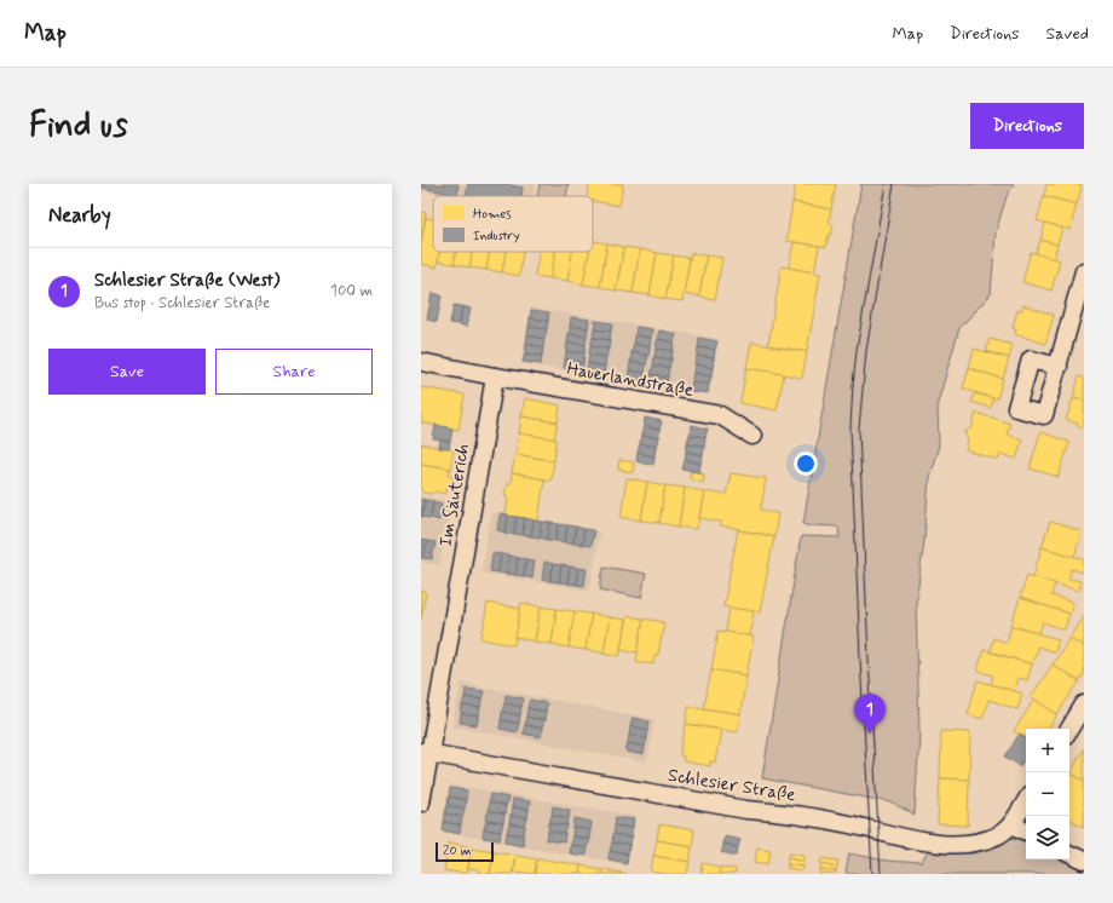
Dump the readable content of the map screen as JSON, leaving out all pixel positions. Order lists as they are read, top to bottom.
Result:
{
  "streets": {
    "street": ["Hauerlandstraße", "Im Säuterich", "Schlesier Straße"]
  },
  "crossings": [
    ["Hauerlandstraße", "Im Säuterich"],
    ["Im Säuterich", "Schlesier Straße"]
  ],
  "legend": ["Homes", "Industry"],
  "scale_bar": "20 m",
  "page": {
    "header": "Map",
    "nav": ["Map", "Directions", "Saved"],
    "buttons": [
      "Directions",
      ["Save", "Share"]
    ],
    "title": "Find us",
    "heading": "Nearby",
    "list": [
      {
        "mark": "1",
        "name": "Schlesier Straße (West)",
        "note": "Bus stop · Schlesier Straße",
        "value": "100 m"
      }
    ],
    "pins": "1",
    "map_buttons": ["+", "−"],
    "scale": "20 m"
  }
}
